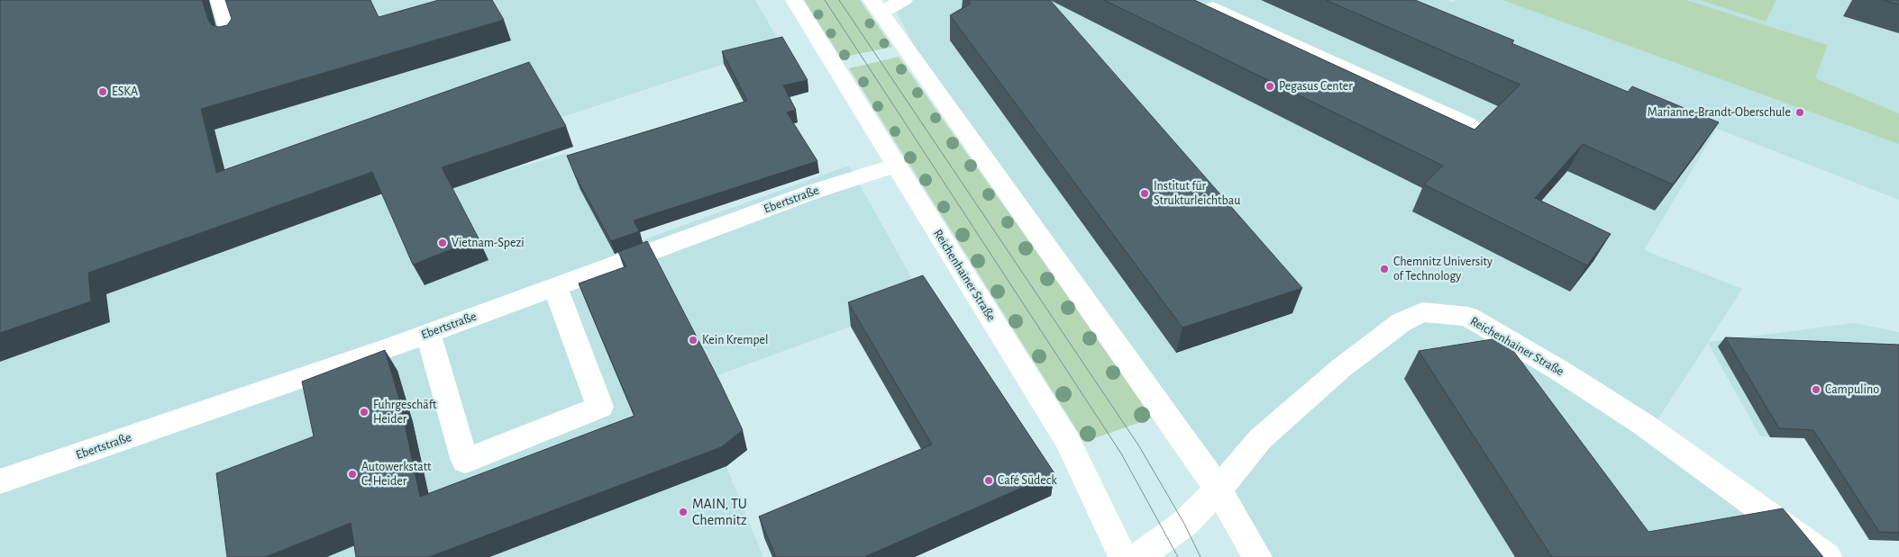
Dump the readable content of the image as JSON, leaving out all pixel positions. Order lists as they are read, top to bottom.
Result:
{
  "streets": {
    "street": ["Ebertstraße", "Reichenhainer Straße"]
  },
  "crossings": [
    ["Ebertstraße", "Reichenhainer Straße"]
  ],
  "places": [
    "Pegasus Center",
    "ESKA",
    "Marianne-Brandt-Oberschule",
    "Institut für Strukturleichtbau",
    "Vietnam-Spezi",
    "Chemnitz University of Technology",
    "Kein Krempel",
    "Campulino",
    "Fuhrgeschäft Heider",
    "Autowerkstatt C. Heider",
    "Café Südeck",
    "MAIN, TU Chemnitz"
  ]
}
